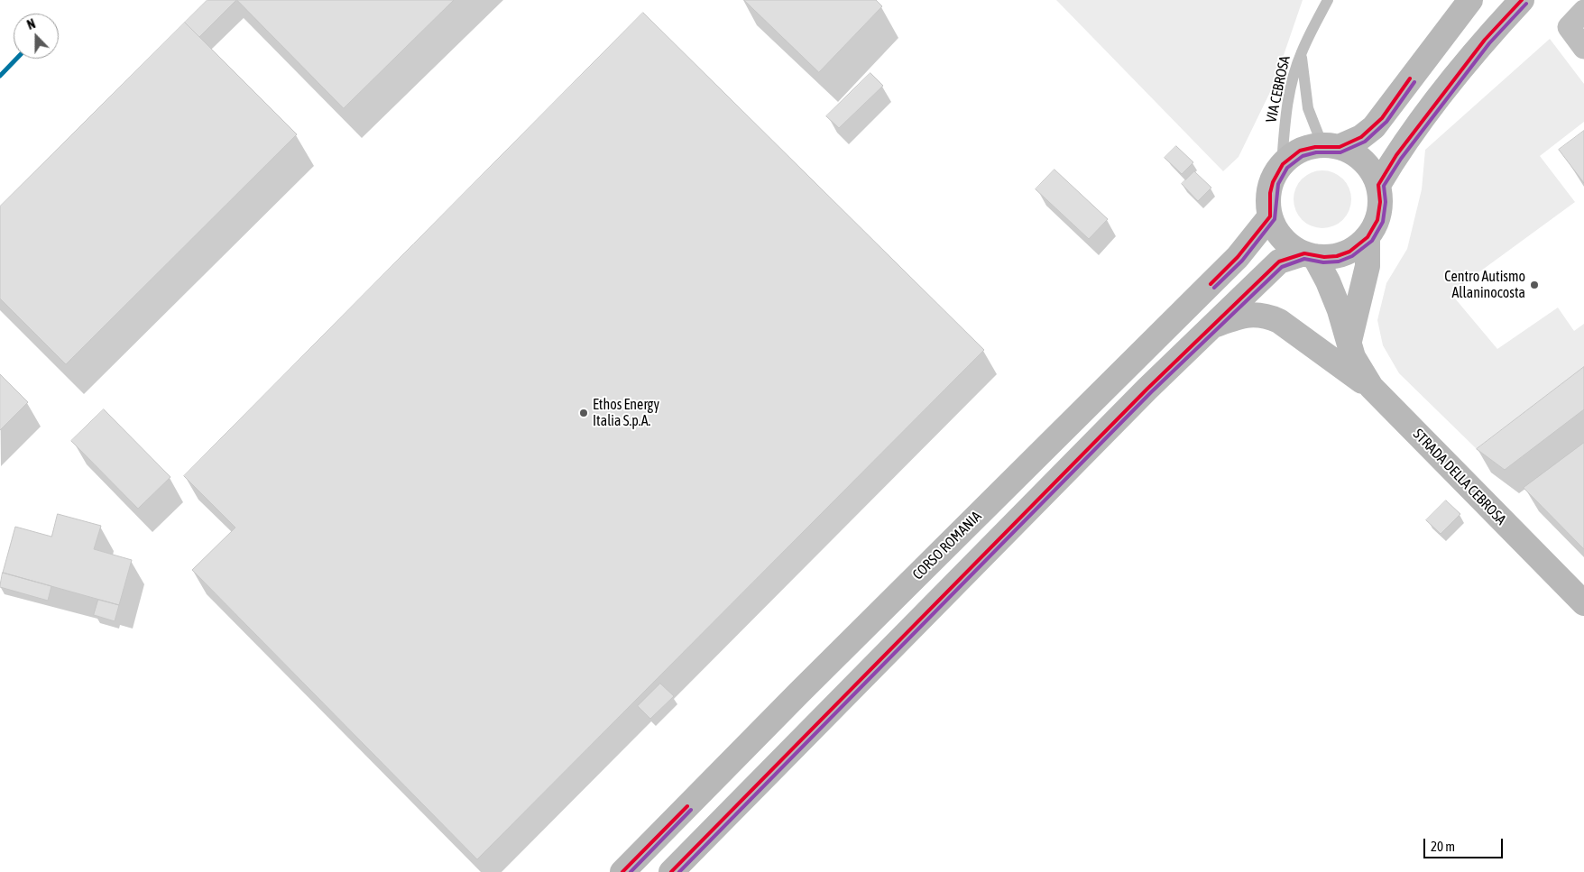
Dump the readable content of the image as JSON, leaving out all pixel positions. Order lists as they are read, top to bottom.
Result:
{
  "streets": {
    "main road": ["STRADA DELLA CEBROSA", "CORSO ROMANIA"],
    "lane": ["VIA CEBROSA"]
  },
  "crossings": [
    ["VIA CEBROSA", "STRADA DELLA CEBROSA"],
    ["VIA CEBROSA", "CORSO ROMANIA"],
    ["STRADA DELLA CEBROSA", "CORSO ROMANIA"]
  ],
  "places": ["Centro Autismo Allaninocosta", "Ethos Energy Italia S.p.A."],
  "scale_bar": "20 m",
  "north": "top"
}
